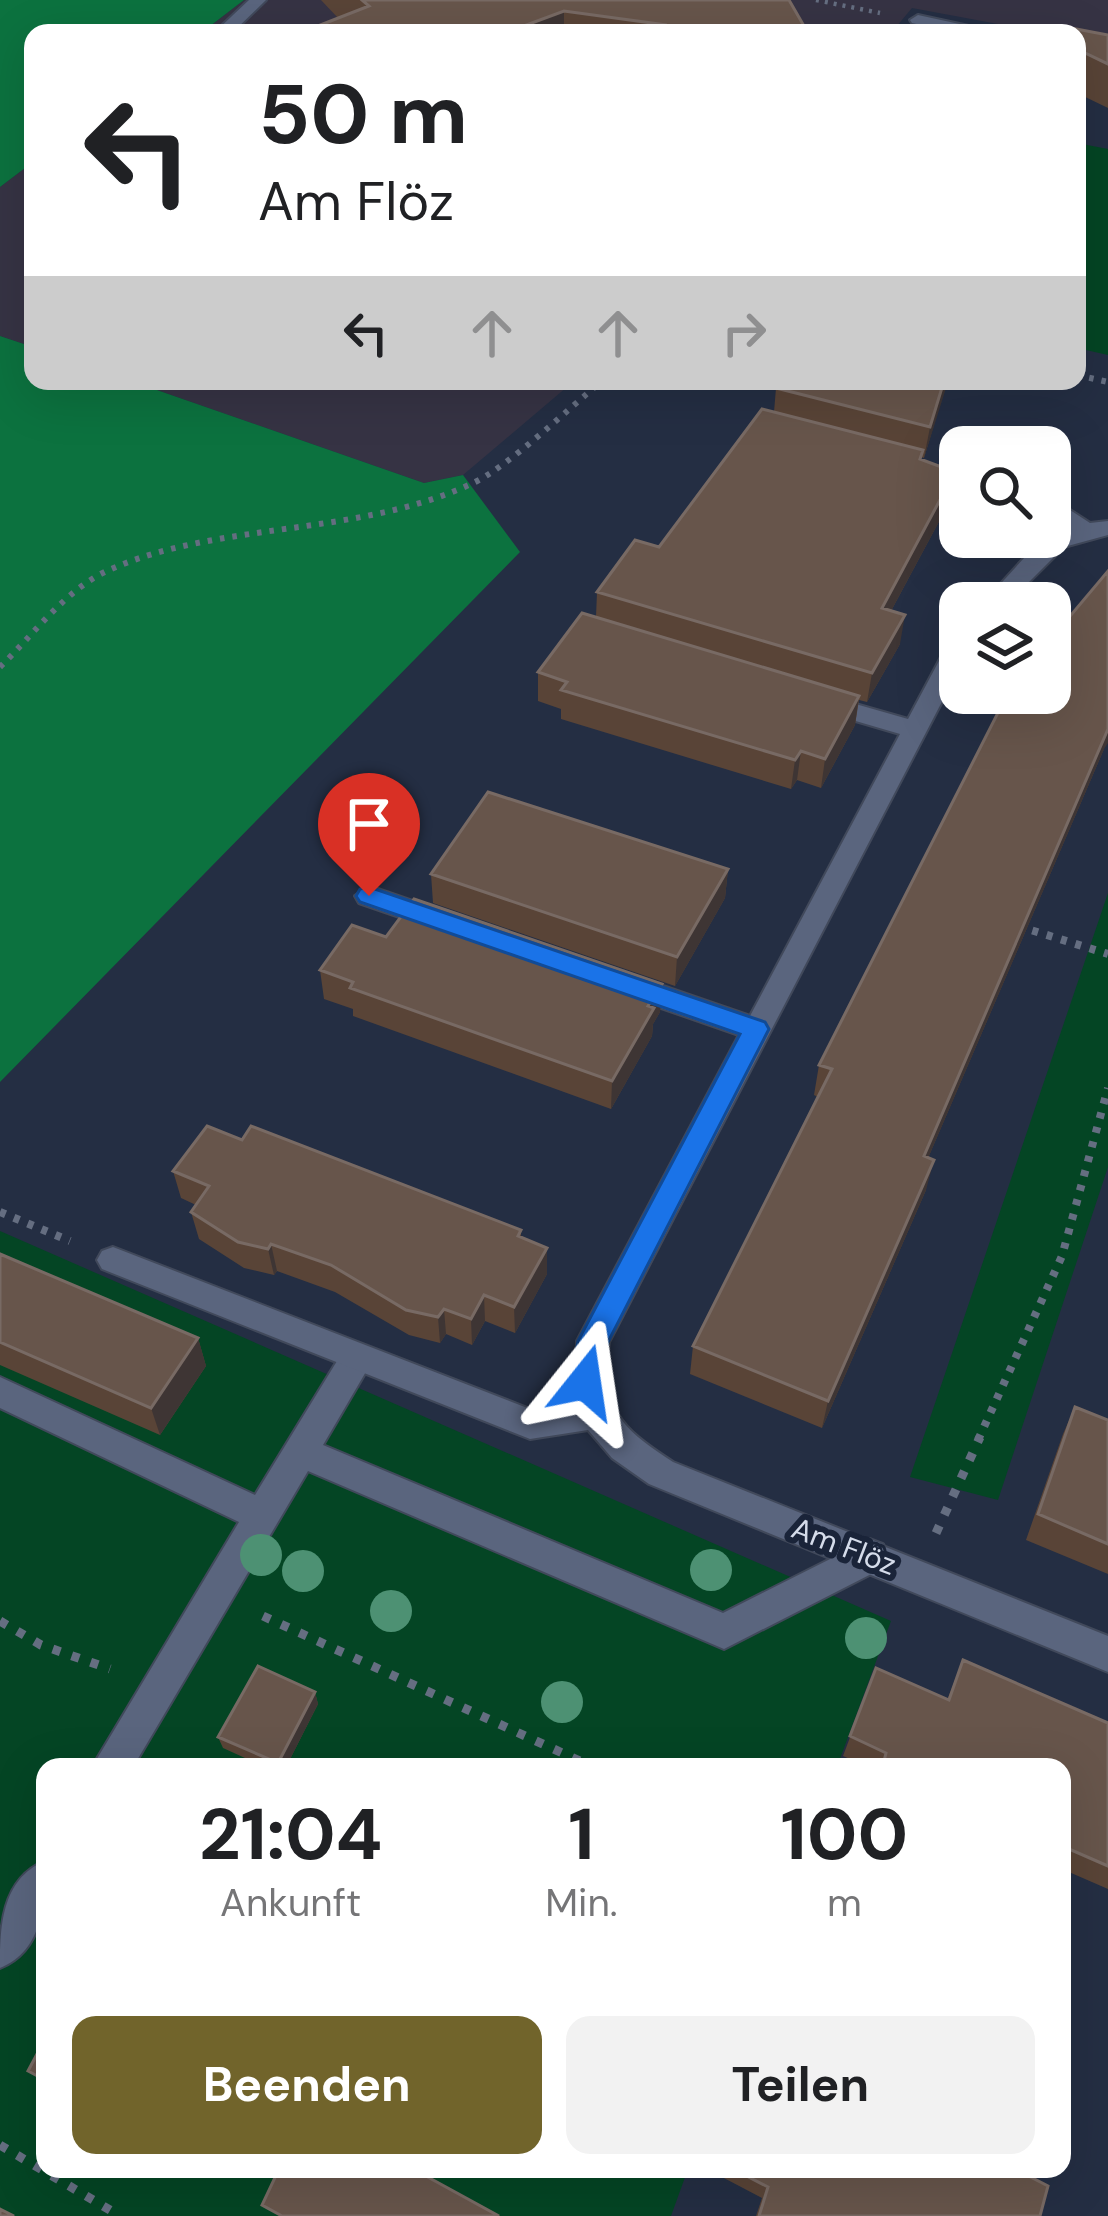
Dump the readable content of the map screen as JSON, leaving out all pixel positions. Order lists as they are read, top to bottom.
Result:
{
  "streets": {
    "street": ["Am Flöz"]
  },
  "page": {
    "turn": ["50 m", "Am Flöz"],
    "eta": [
      "21:04",
      "Ankunft",
      "1",
      "Min.",
      "100",
      "m"
    ],
    "buttons": ["Beenden", "Teilen"]
  }
}
